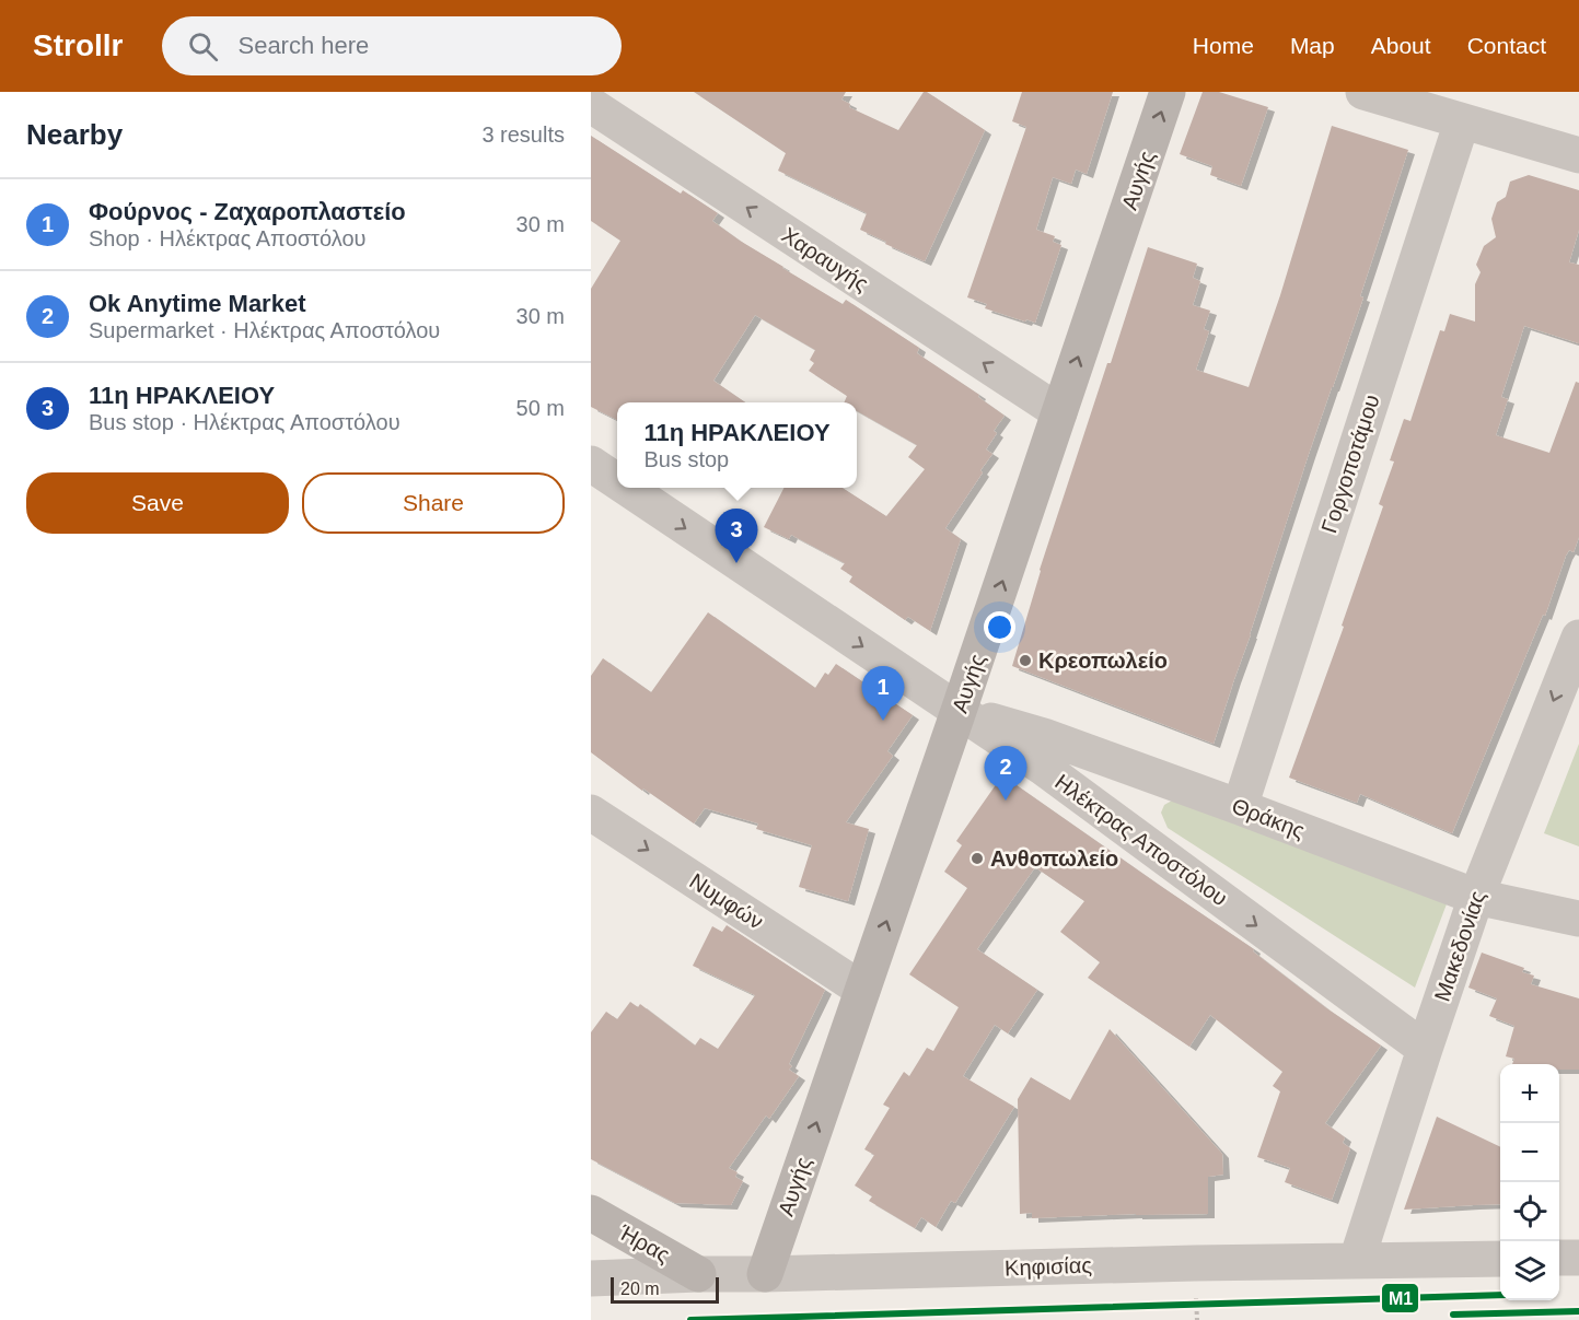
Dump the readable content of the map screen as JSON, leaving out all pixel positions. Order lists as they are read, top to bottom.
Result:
{
  "streets": {
    "street": [
      "Αυγής",
      "Χαραυγής",
      "Γοργοποτάμου",
      "Θράκης",
      "Ηλέκτρας Αποστόλου",
      "Νυμφών",
      "Μακεδονίας",
      "Ήρας",
      "Κηφισίας"
    ]
  },
  "crossings": [
    ["Αυγής", "Χαραυγής"],
    ["Αυγής", "Θράκης"],
    ["Αυγής", "Ηλέκτρας Αποστόλου"],
    ["Αυγής", "Νυμφών"],
    ["Αυγής", "Κηφισίας"],
    ["Γοργοποτάμου", "Θράκης"],
    ["Θράκης", "Ηλέκτρας Αποστόλου"],
    ["Θράκης", "Μακεδονίας"],
    ["Ηλέκτρας Αποστόλου", "Μακεδονίας"],
    ["Μακεδονίας", "Κηφισίας"],
    ["Ήρας", "Κηφισίας"]
  ],
  "one_way": [
    "Αυγής",
    "Χαραυγής",
    "Ηλέκτρας Αποστόλου",
    "Νυμφών",
    "Μακεδονίας"
  ],
  "places": ["Κρεοπωλείο", "Ανθοπωλείο"],
  "lines": ["transit line Μ1"],
  "scale_bar": "20 m",
  "page": {
    "header": "Strollr",
    "search": "Search here",
    "nav": [
      "Home",
      "Map",
      "About",
      "Contact"
    ],
    "heading": ["Nearby", "3 results"],
    "list": [
      {
        "mark": "1",
        "name": "Φούρνος - Ζαχαροπλαστείο",
        "note": "Shop · Ηλέκτρας Αποστόλου",
        "value": "30 m"
      },
      {
        "mark": "2",
        "name": "Ok Anytime Market",
        "note": "Supermarket · Ηλέκτρας Αποστόλου",
        "value": "30 m"
      },
      {
        "mark": "3",
        "name": "11η ΗΡΑΚΛΕΙΟΥ",
        "note": "Bus stop · Ηλέκτρας Αποστόλου",
        "value": "50 m"
      }
    ],
    "popup": ["11η ΗΡΑΚΛΕΙΟΥ", "Bus stop"],
    "buttons": ["Save", "Share"],
    "pins": ["3", "1", "2"],
    "map_buttons": ["+", "−"],
    "scale": "20 m"
  }
}
